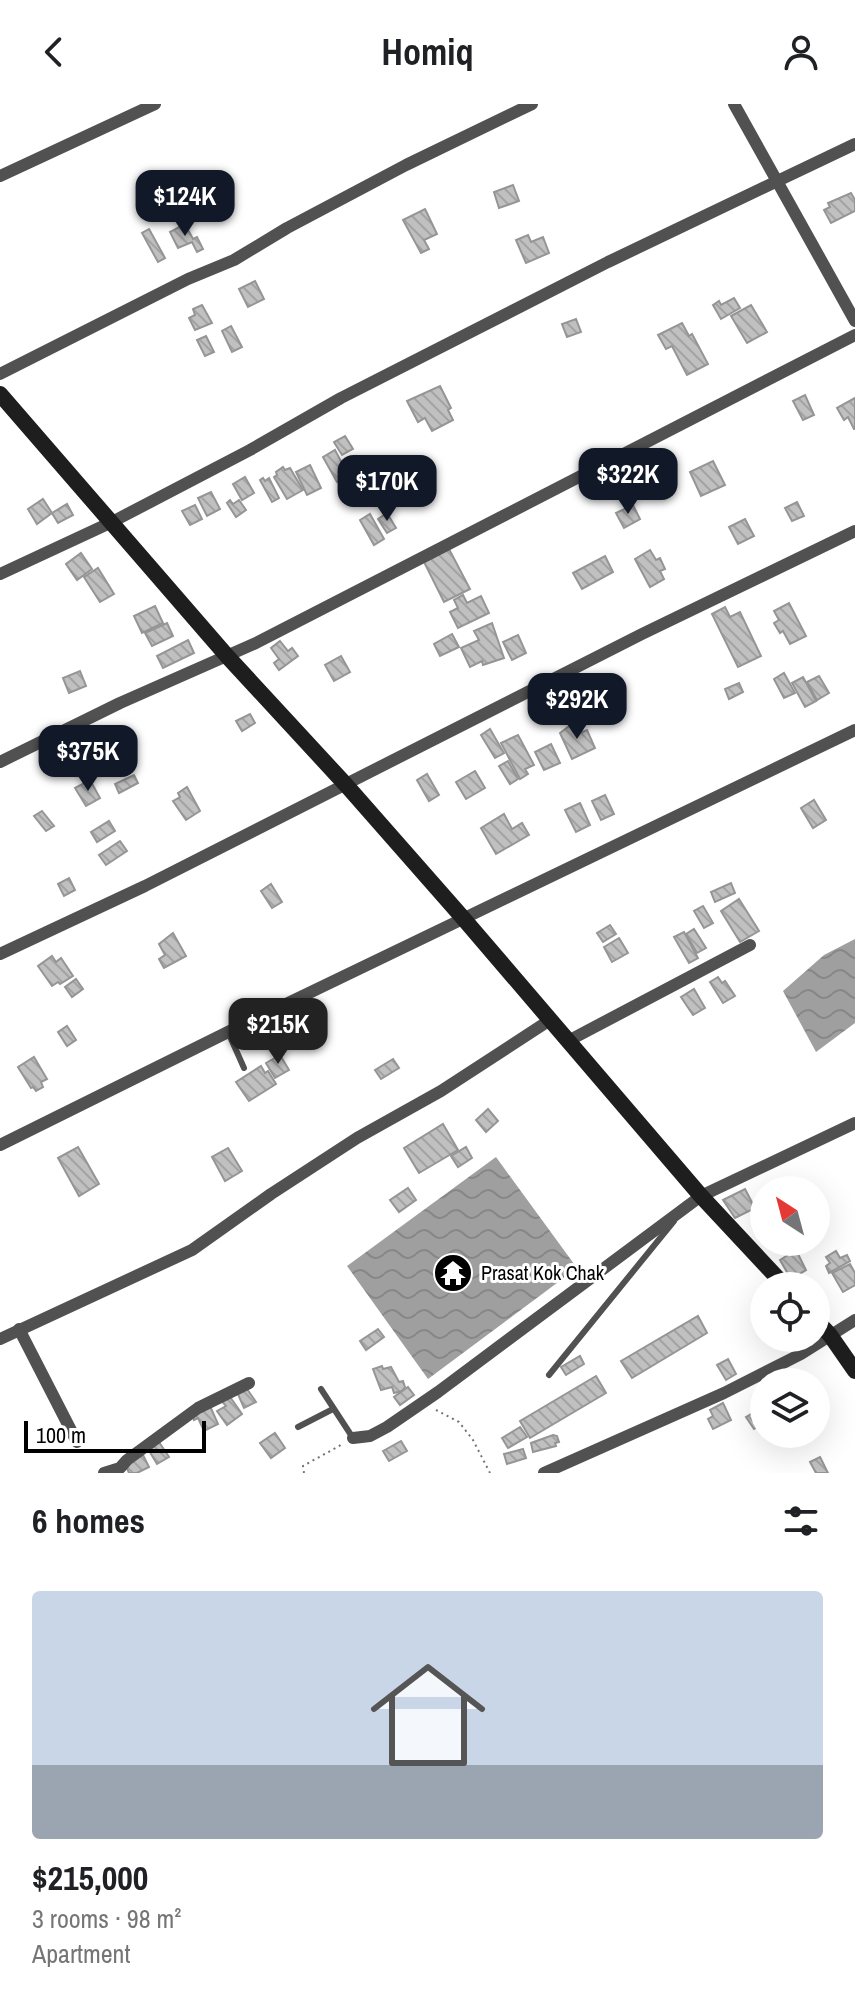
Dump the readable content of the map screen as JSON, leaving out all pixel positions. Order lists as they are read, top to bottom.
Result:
{
  "places": {
    "temple": ["Prasat Kok Chak"]
  },
  "scale_bar": "100 m",
  "north": "top left",
  "page": {
    "header": "Homiq",
    "price": [
      "$124K",
      "$322K",
      "$170K",
      "$292K",
      "$375K",
      "$215K"
    ],
    "scale": "100 m",
    "heading": "6 homes",
    "list": [
      {
        "name": "$215,000",
        "note": "3 rooms · 98 m² · Apartment"
      }
    ]
  }
}
